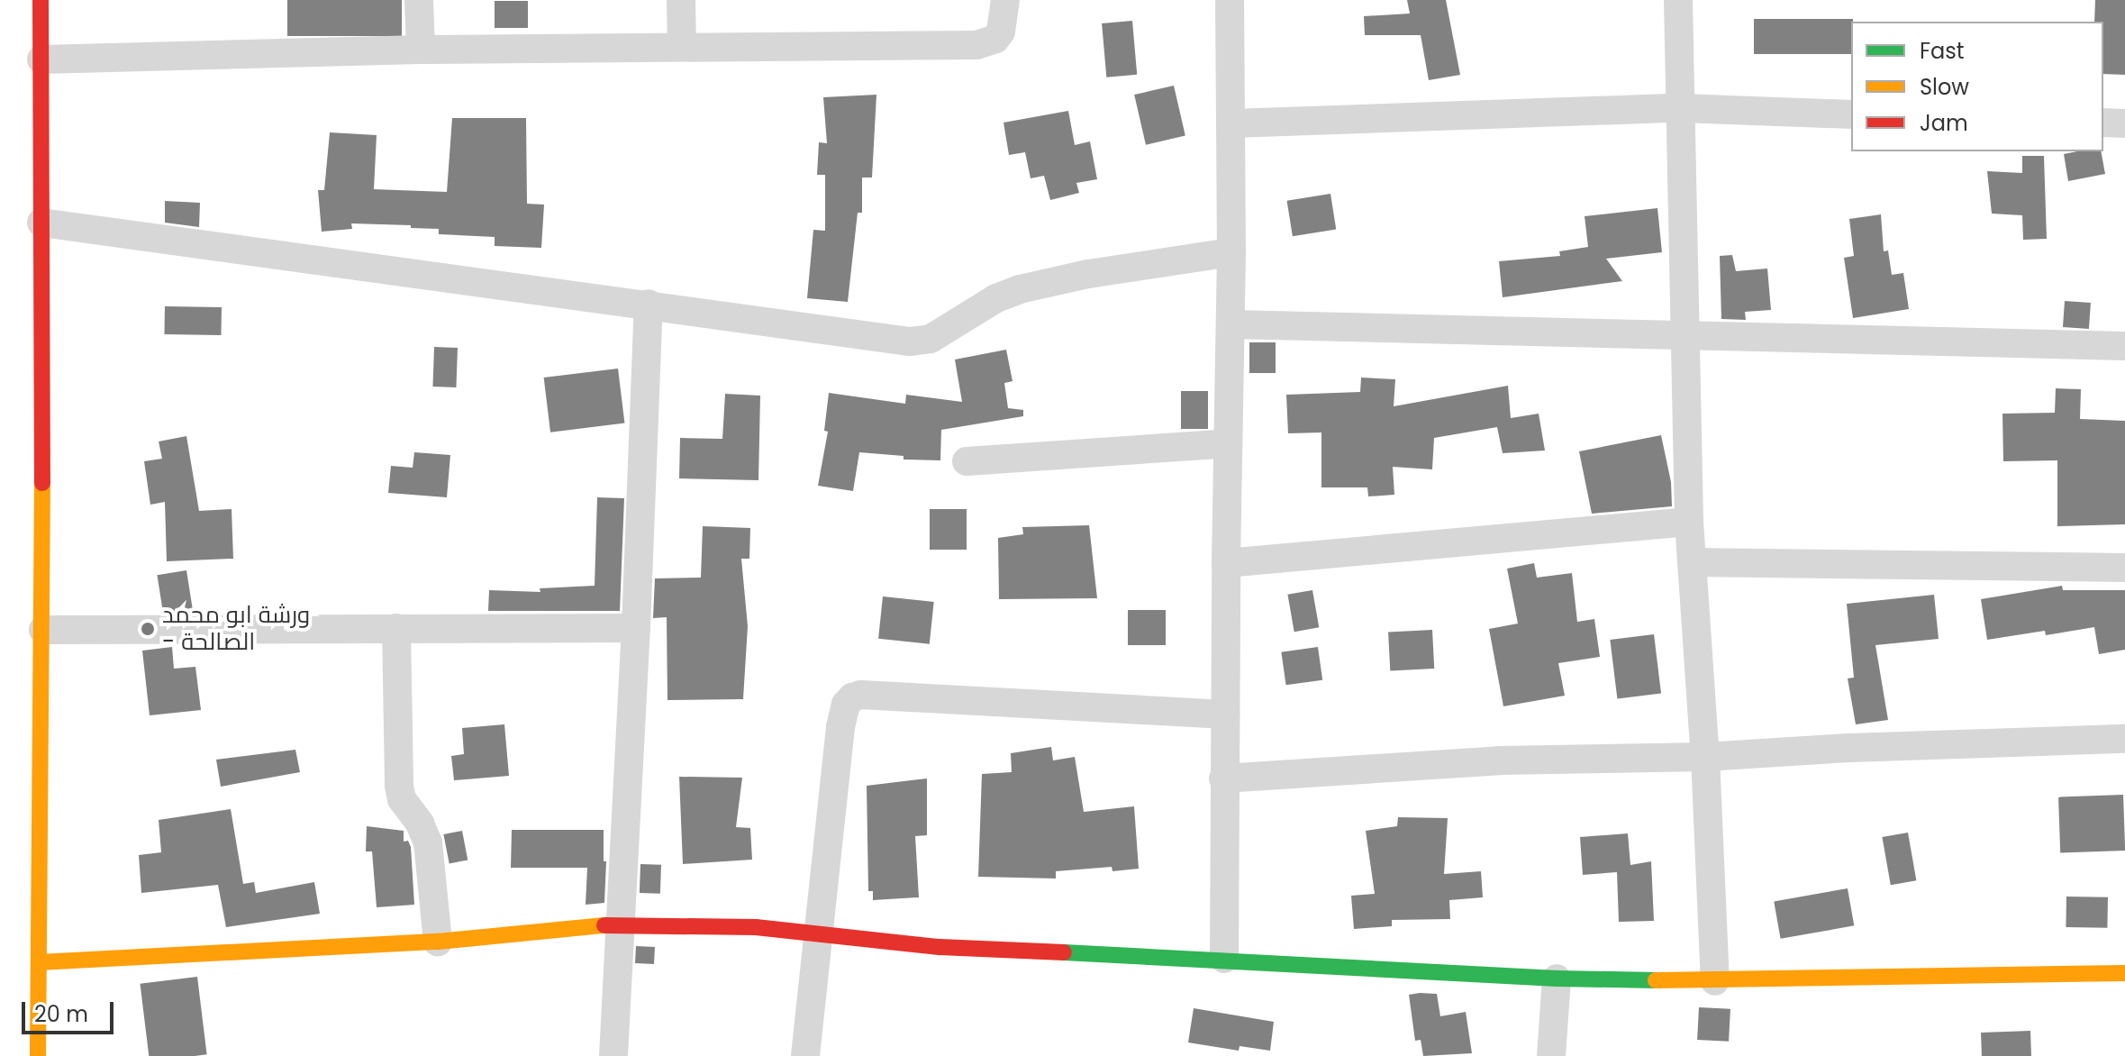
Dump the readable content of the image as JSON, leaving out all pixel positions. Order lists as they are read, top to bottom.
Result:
{
  "places": ["ورشة ابو محمد - الصالحة"],
  "legend": ["Fast", "Slow", "Jam"],
  "scale_bar": "20 m"
}
